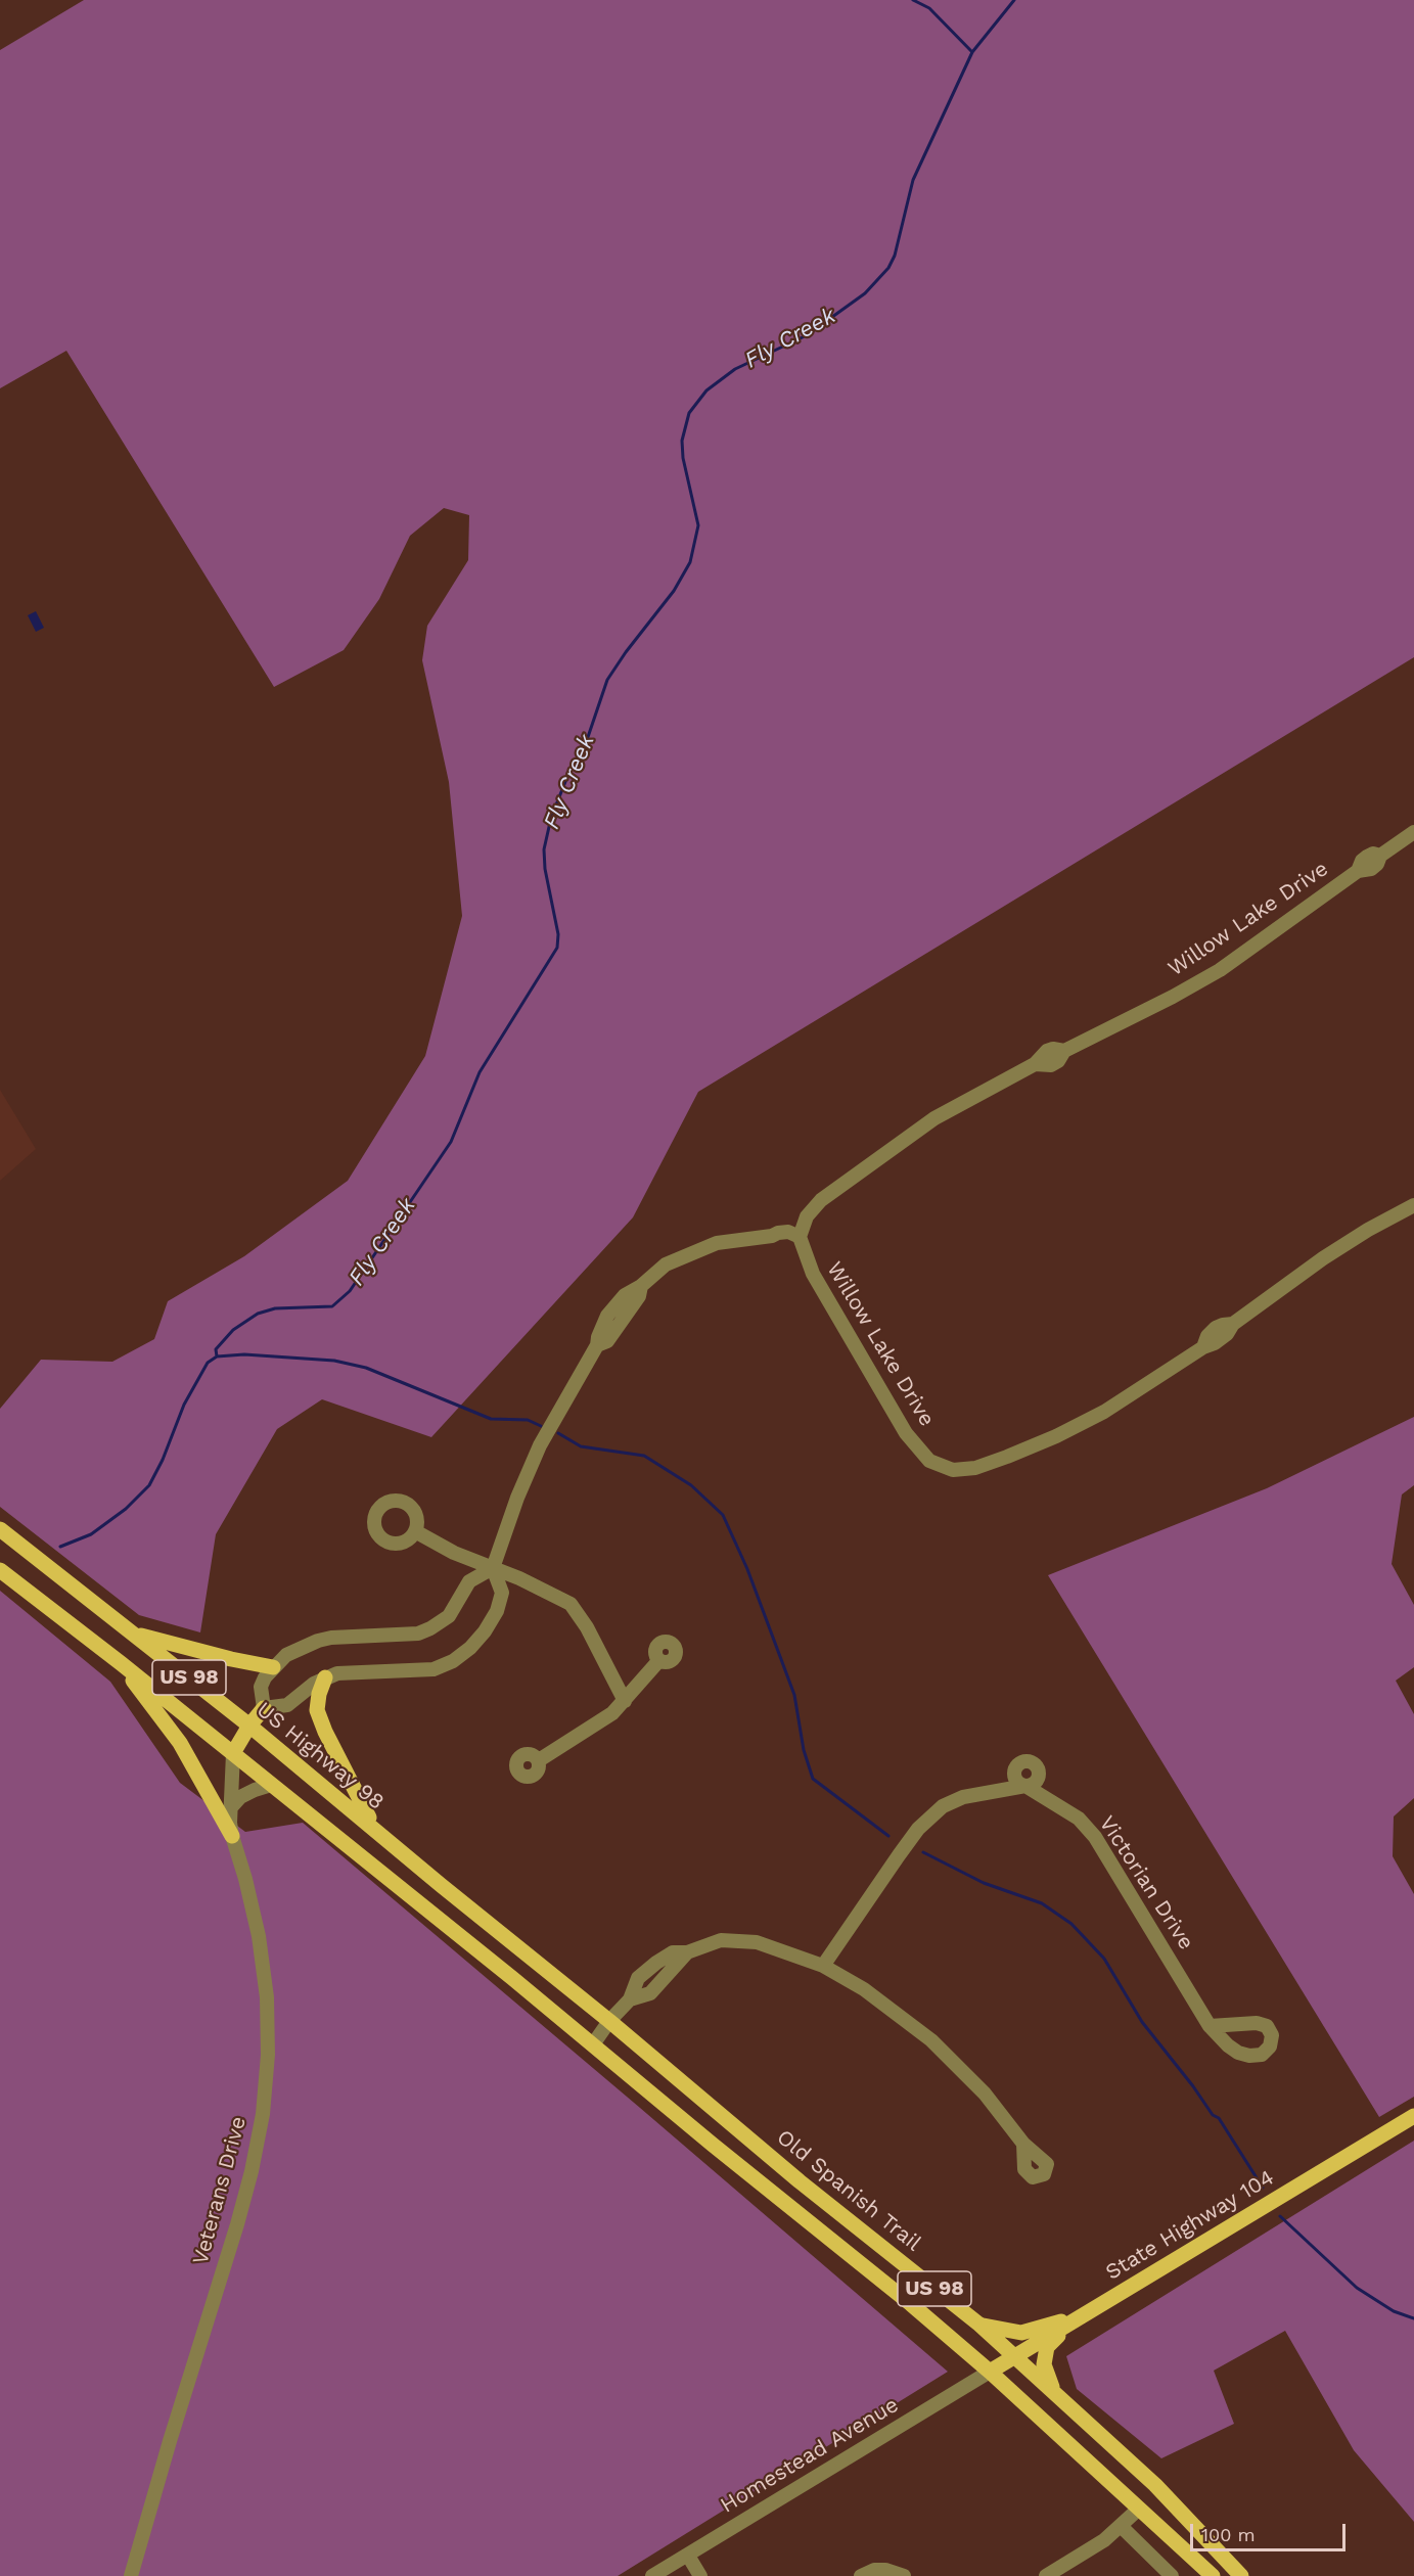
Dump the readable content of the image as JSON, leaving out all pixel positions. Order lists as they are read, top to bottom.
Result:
{
  "streets": {
    "main road": [
      "US 98",
      "US Highway 98",
      "Old Spanish Trail",
      "State Highway 104"
    ],
    "street": [
      "Willow Lake Drive",
      "Victorian Drive",
      "Veterans Drive",
      "Homestead Avenue"
    ]
  },
  "crossings": [
    ["US 98", "Veterans Drive"],
    ["US 98", "State Highway 104"],
    ["US 98", "Homestead Avenue"],
    ["US Highway 98", "Old Spanish Trail"],
    ["Old Spanish Trail", "State Highway 104"],
    ["State Highway 104", "Homestead Avenue"]
  ],
  "water": ["Fly Creek"],
  "scale_bar": "100 m"
}
